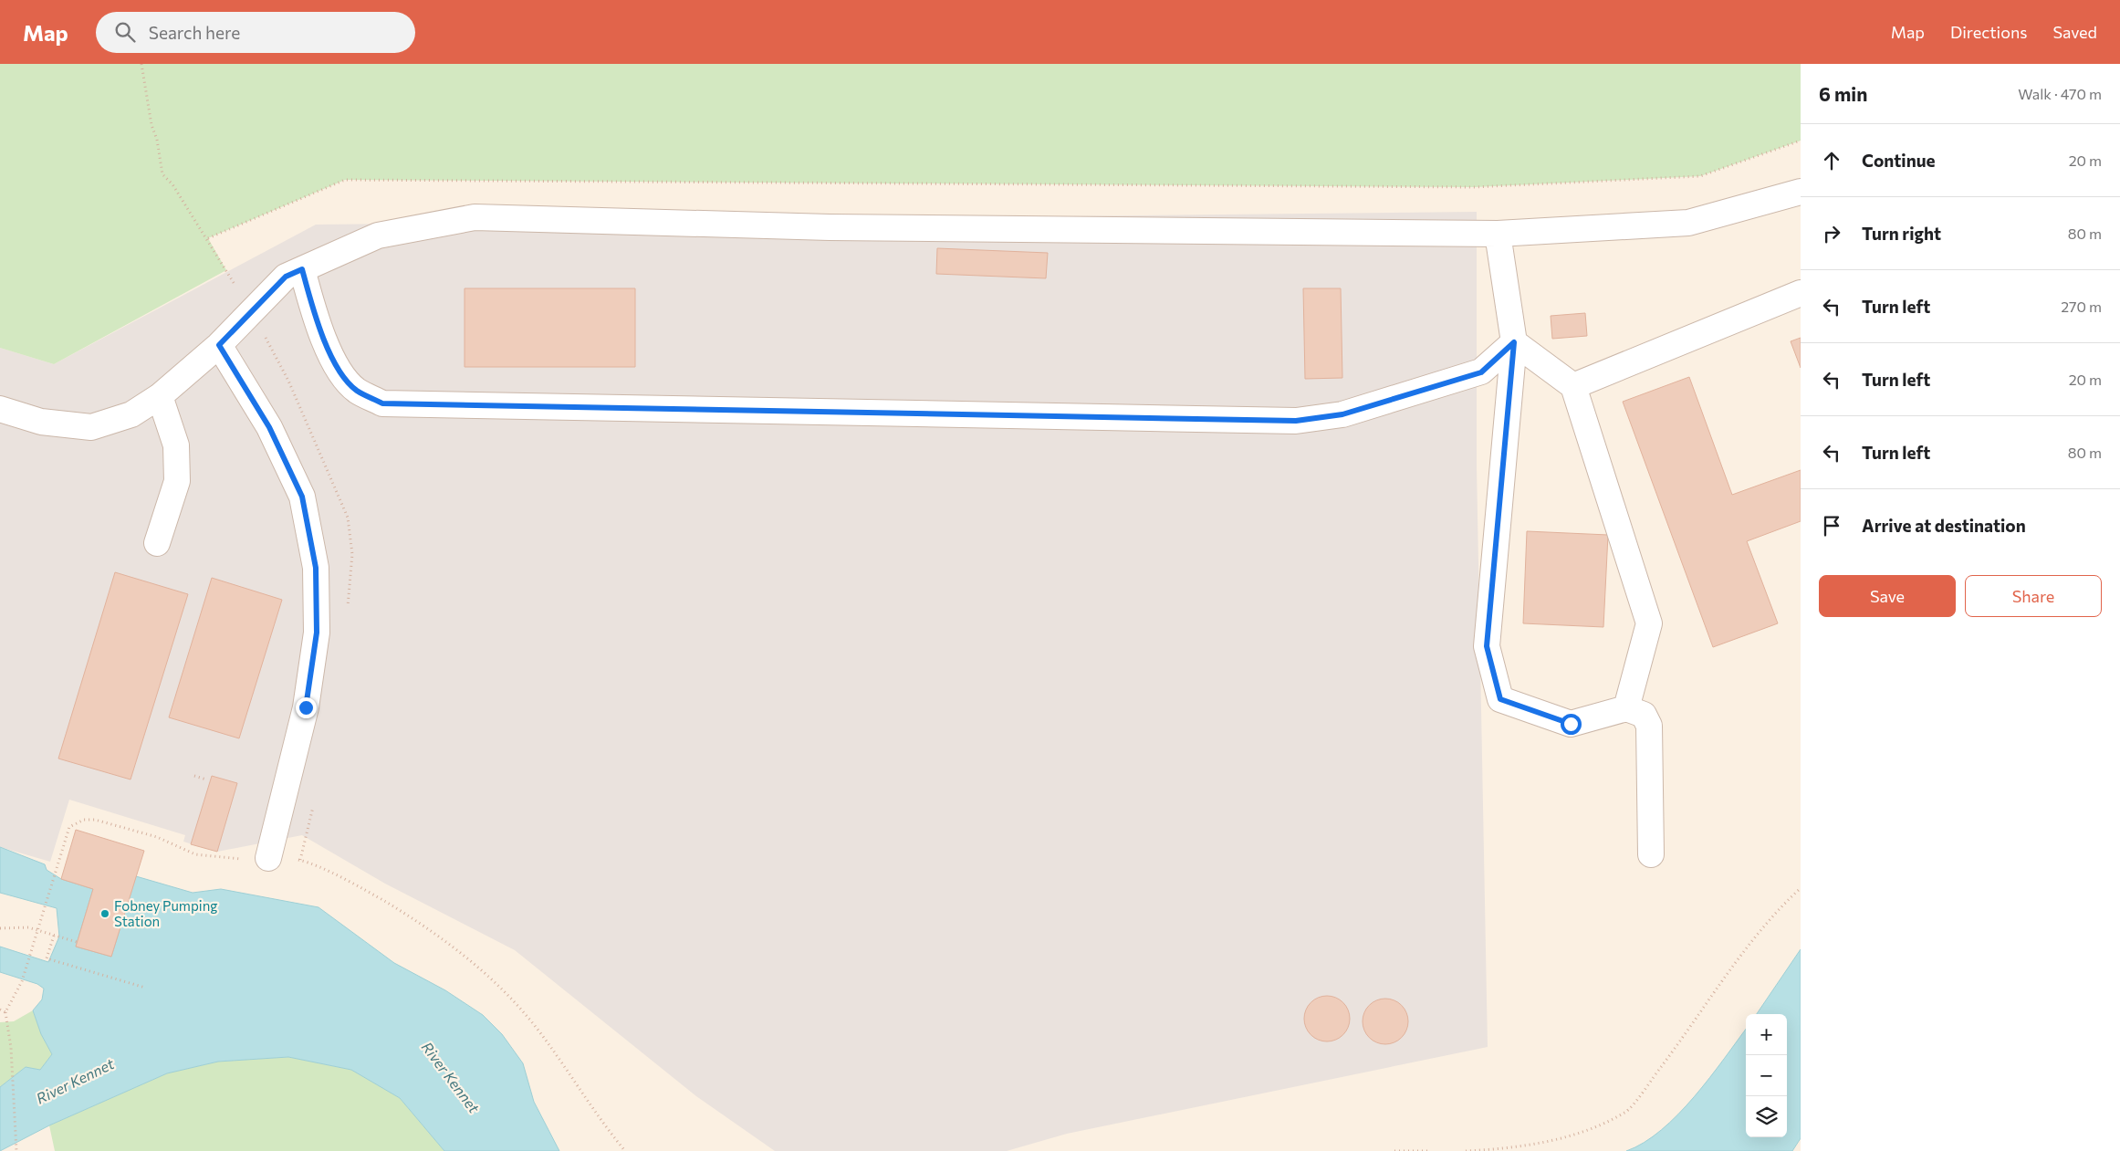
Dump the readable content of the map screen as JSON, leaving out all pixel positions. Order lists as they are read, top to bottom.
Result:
{
  "water": ["River Kennet"],
  "places": ["Fobney Pumping Station"],
  "page": {
    "header": "Map",
    "search": "Search here",
    "nav": ["Map", "Directions", "Saved"],
    "heading": ["6 min", "Walk · 470 m"],
    "list": [
      ["Continue", "20 m"],
      ["Turn right", "80 m"],
      ["Turn left", "270 m"],
      ["Turn left", "20 m"],
      ["Turn left", "80 m"],
      "Arrive at destination"
    ],
    "buttons": ["Save", "Share"],
    "map_buttons": ["+", "−"]
  }
}
